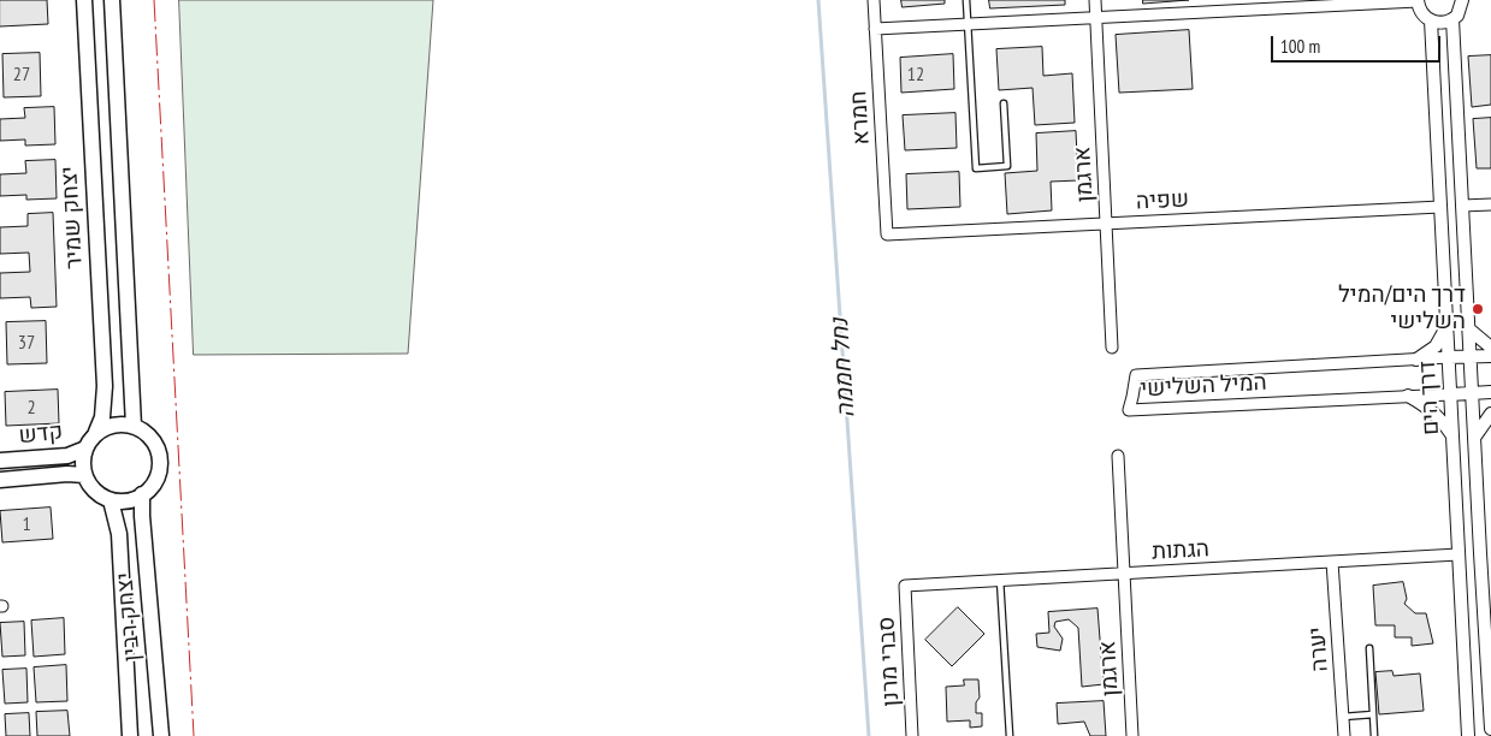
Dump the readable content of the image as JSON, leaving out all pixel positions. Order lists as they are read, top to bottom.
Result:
{
  "streets": {
    "main road": ["יצחק שמיר", "קדש", "יצחק רבין"],
    "street": [
      "חמרא",
      "ארגמן",
      "שפיה",
      "המיל השלישי",
      "דרך הים",
      "הגתות",
      "יערה",
      "סברי מרנן"
    ]
  },
  "crossings": [
    ["חמרא", "שפיה"],
    ["ארגמן", "שפיה"],
    ["ארגמן", "הגתות"],
    ["שפיה", "דרך הים"],
    ["יצחק שמיר", "קדש"],
    ["יצחק שמיר", "יצחק רבין"],
    ["המיל השלישי", "דרך הים"],
    ["דרך הים", "הגתות"],
    ["קדש", "יצחק רבין"],
    ["הגתות", "יערה"],
    ["הגתות", "סברי מרנן"]
  ],
  "water": ["נחל חממה"],
  "places": ["דרך הים/המיל השלישי"],
  "house_numbers": [
    "27",
    "12",
    "37",
    "2",
    "1"
  ],
  "scale_bar": "100 m"
}
